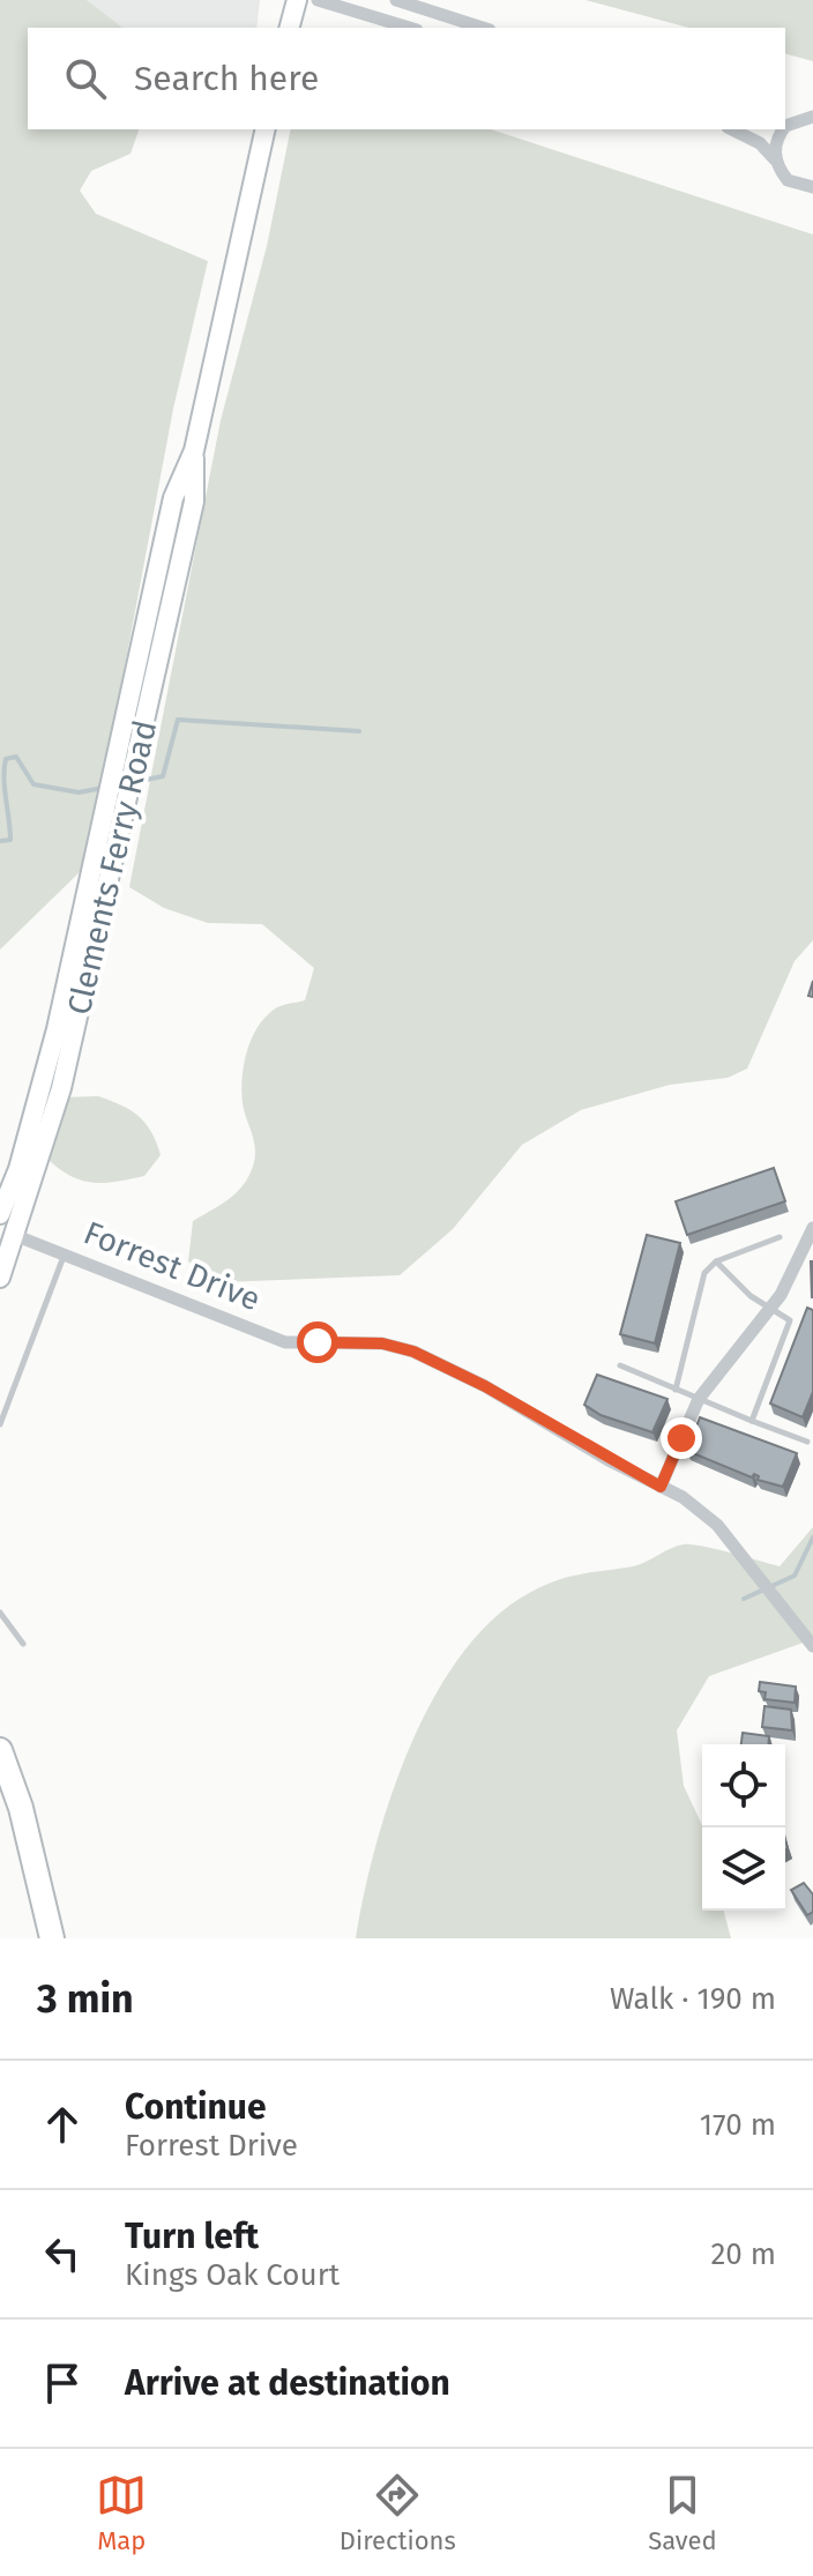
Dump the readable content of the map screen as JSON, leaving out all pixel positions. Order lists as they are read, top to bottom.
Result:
{
  "streets": {
    "main road": ["Clements Ferry Road"],
    "street": ["Forrest Drive"]
  },
  "crossings": [
    ["Clements Ferry Road", "Forrest Drive"]
  ],
  "page": {
    "search": "Search here",
    "heading": ["3 min", "Walk · 190 m"],
    "list": [
      ["Continue", "Forrest Drive", "170 m"],
      ["Turn left", "Kings Oak Court", "20 m"],
      "Arrive at destination"
    ],
    "nav": ["Map", "Directions", "Saved"]
  }
}
